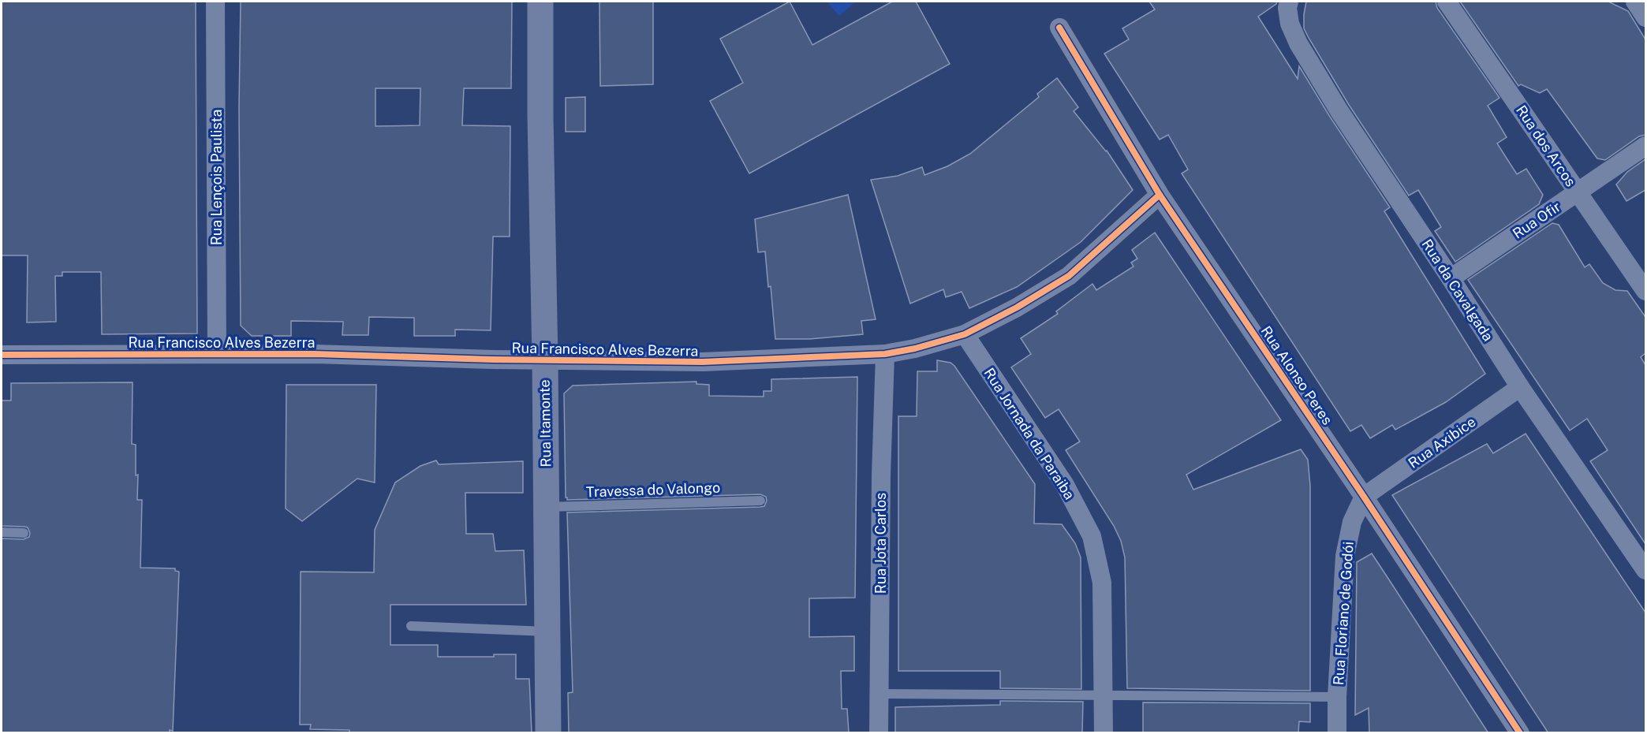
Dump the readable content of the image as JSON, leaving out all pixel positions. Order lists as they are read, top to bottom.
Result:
{
  "streets": {
    "street": [
      "Rua dos Arcos",
      "Rua Lençois Paulista",
      "Rua Ofir",
      "Rua da Cavalgada",
      "Rua Francisco Alves Bezerra",
      "Rua Alonso Peres",
      "Rua Itamonte",
      "Rua Jornada da Paraiba",
      "Rua Axibice",
      "Rua Jota Carlos",
      "Rua Floriano de Godói"
    ],
    "lane": ["Travessa do Valongo"]
  },
  "crossings": [
    ["Rua dos Arcos", "Rua Ofir"],
    ["Rua Lençois Paulista", "Rua Francisco Alves Bezerra"],
    ["Rua Ofir", "Rua da Cavalgada"],
    ["Rua da Cavalgada", "Rua Axibice"],
    ["Rua Francisco Alves Bezerra", "Rua Alonso Peres"],
    ["Rua Francisco Alves Bezerra", "Rua Itamonte"],
    ["Rua Francisco Alves Bezerra", "Rua Jornada da Paraiba"],
    ["Rua Francisco Alves Bezerra", "Rua Jota Carlos"],
    ["Rua Alonso Peres", "Rua Axibice"],
    ["Rua Alonso Peres", "Rua Floriano de Godói"],
    ["Rua Itamonte", "Travessa do Valongo"],
    ["Rua Axibice", "Rua Floriano de Godói"]
  ]
}
